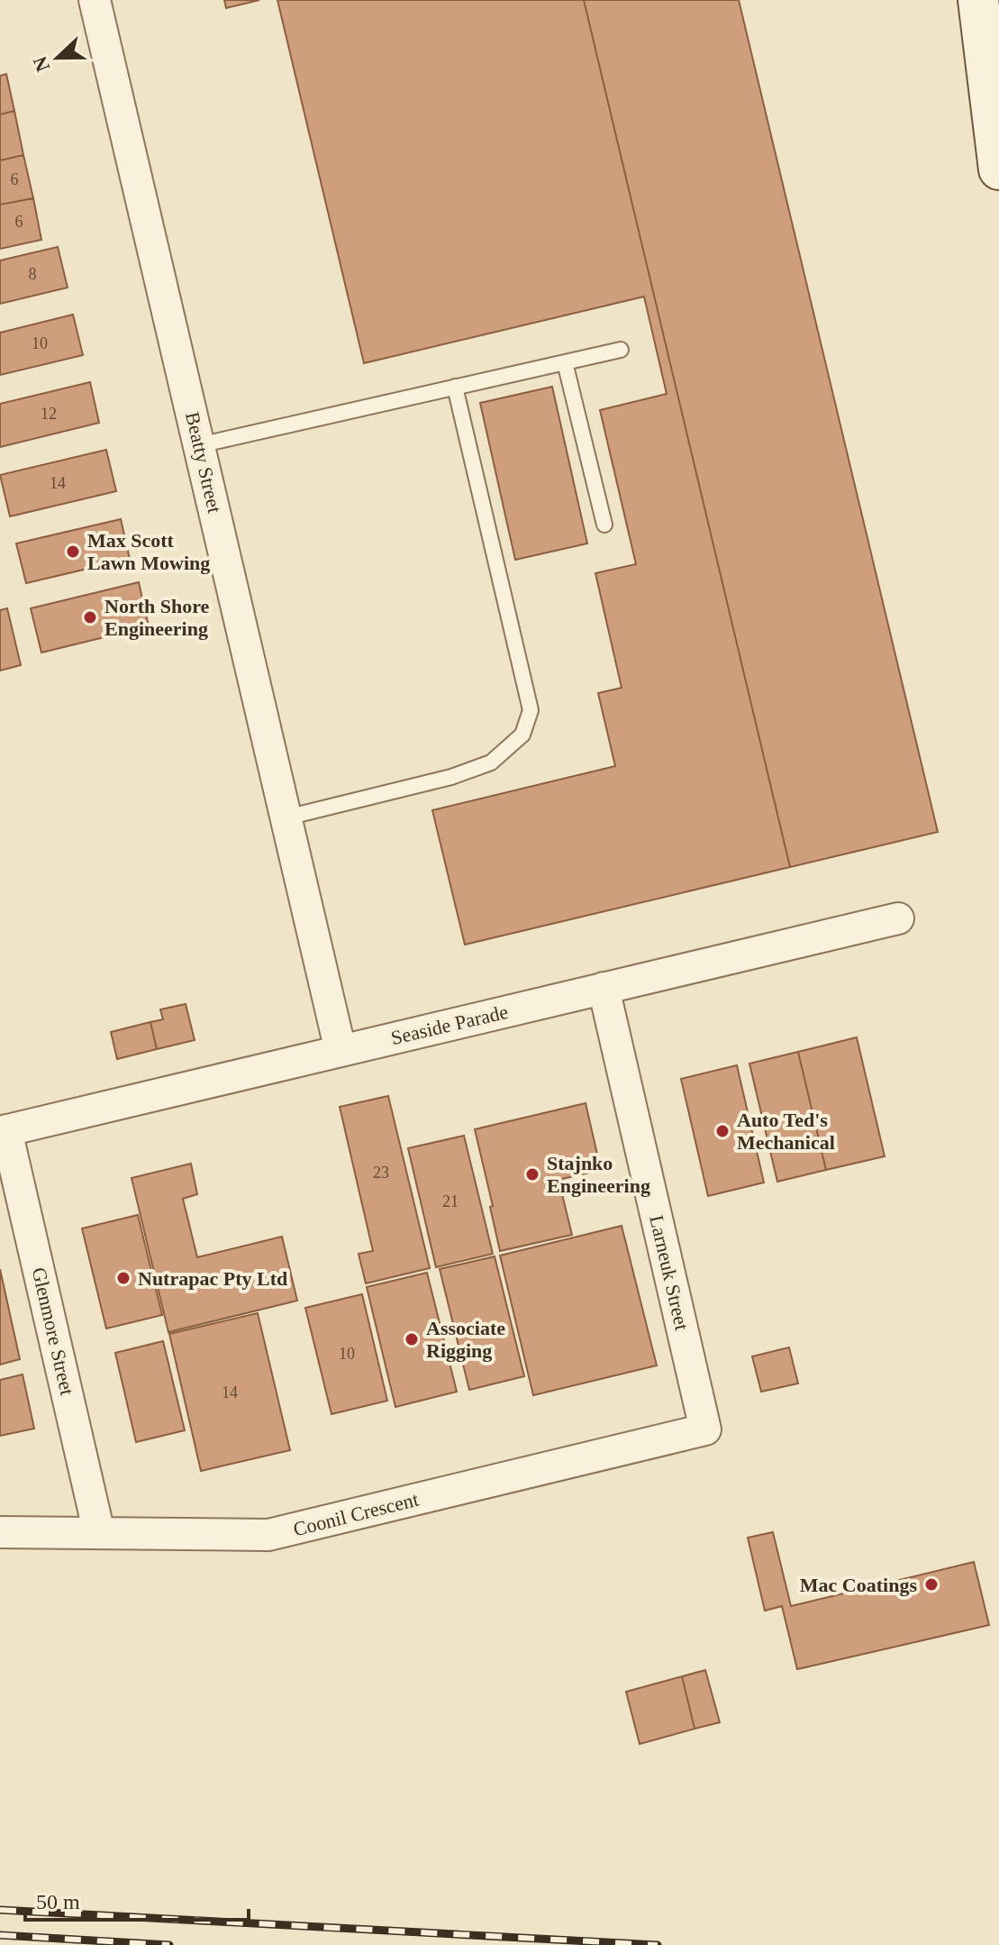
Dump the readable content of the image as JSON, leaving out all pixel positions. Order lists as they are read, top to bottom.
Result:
{
  "streets": {
    "street": [
      "Beatty Street",
      "Seaside Parade",
      "Larneuk Street",
      "Glenmore Street",
      "Coonil Crescent"
    ]
  },
  "crossings": [
    ["Beatty Street", "Seaside Parade"],
    ["Seaside Parade", "Larneuk Street"],
    ["Seaside Parade", "Glenmore Street"],
    ["Larneuk Street", "Coonil Crescent"],
    ["Glenmore Street", "Coonil Crescent"]
  ],
  "places": [
    "Max Scott Lawn Mowing",
    "North Shore Engineering",
    "Auto Ted's Mechanical",
    "Stajnko Engineering",
    "Nutrapac Pty Ltd",
    "Associate Rigging",
    "Mac Coatings"
  ],
  "house_numbers": [
    "6",
    "6",
    "8",
    "10",
    "12",
    "14",
    "23",
    "21",
    "10",
    "14"
  ],
  "scale_bar": "50 m",
  "north": "left"
}
